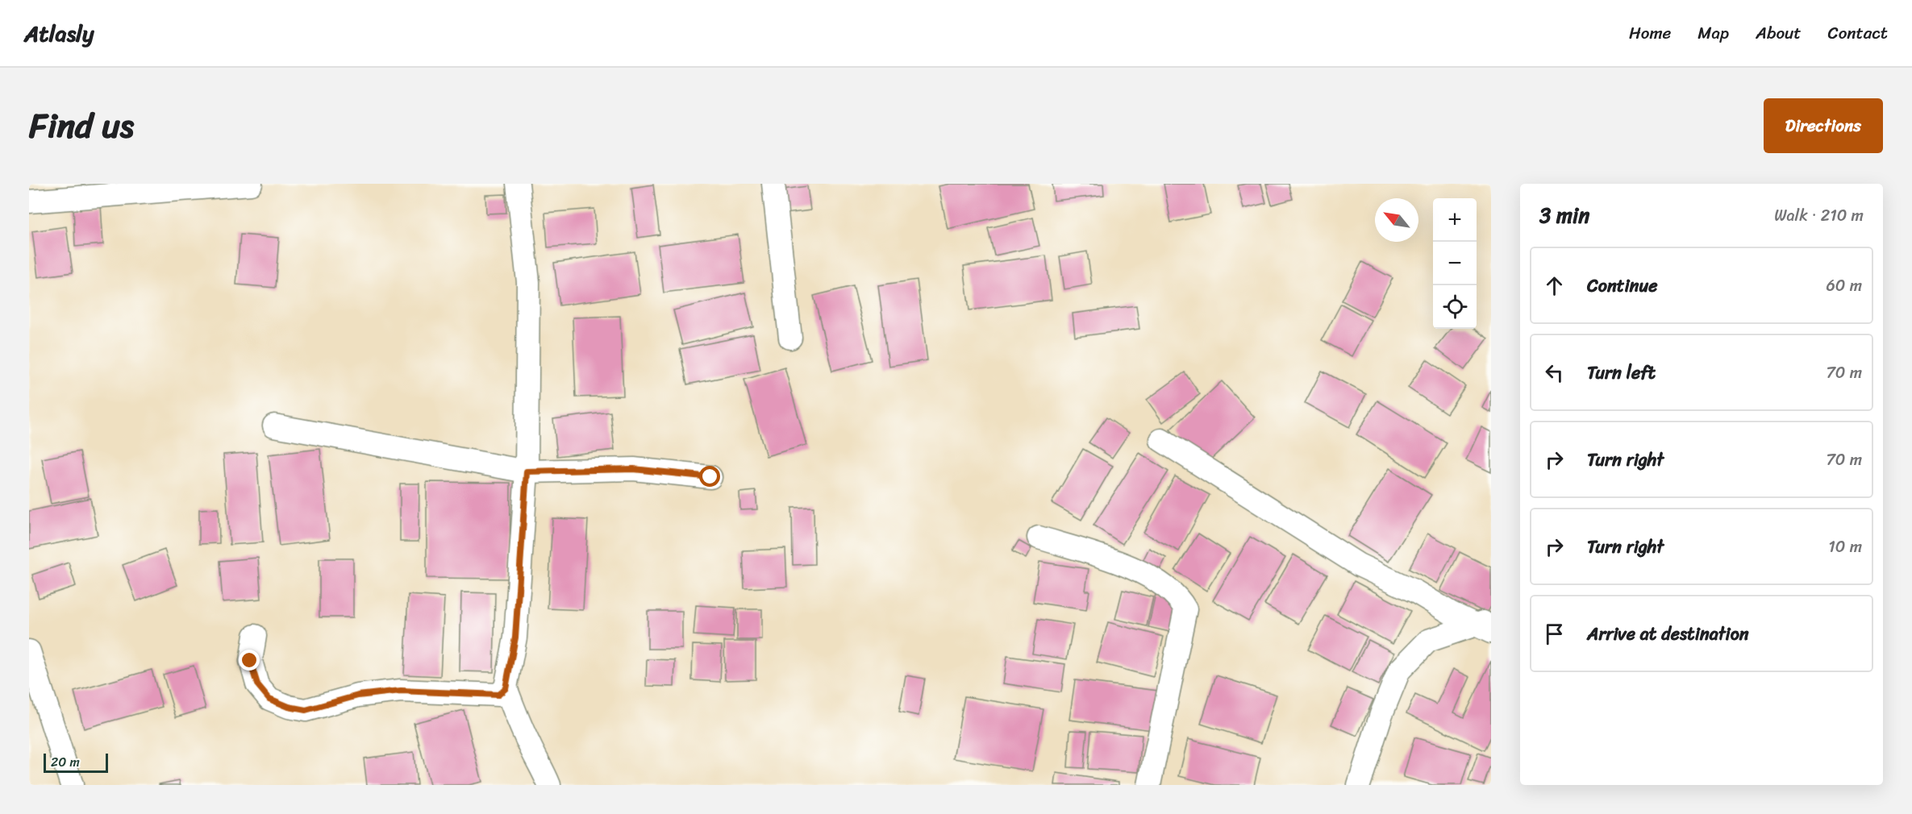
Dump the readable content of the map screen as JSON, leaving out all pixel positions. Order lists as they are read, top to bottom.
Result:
{
  "scale_bar": "20 m",
  "north": "top left",
  "page": {
    "header": "Atlasly",
    "nav": [
      "Home",
      "Map",
      "About",
      "Contact"
    ],
    "title": "Find us",
    "buttons": "Directions",
    "heading": ["3 min", "Walk · 210 m"],
    "map_buttons": ["+", "−"],
    "list": [
      ["Continue", "60 m"],
      ["Turn left", "70 m"],
      ["Turn right", "70 m"],
      ["Turn right", "10 m"],
      "Arrive at destination"
    ],
    "scale": "20 m"
  }
}
